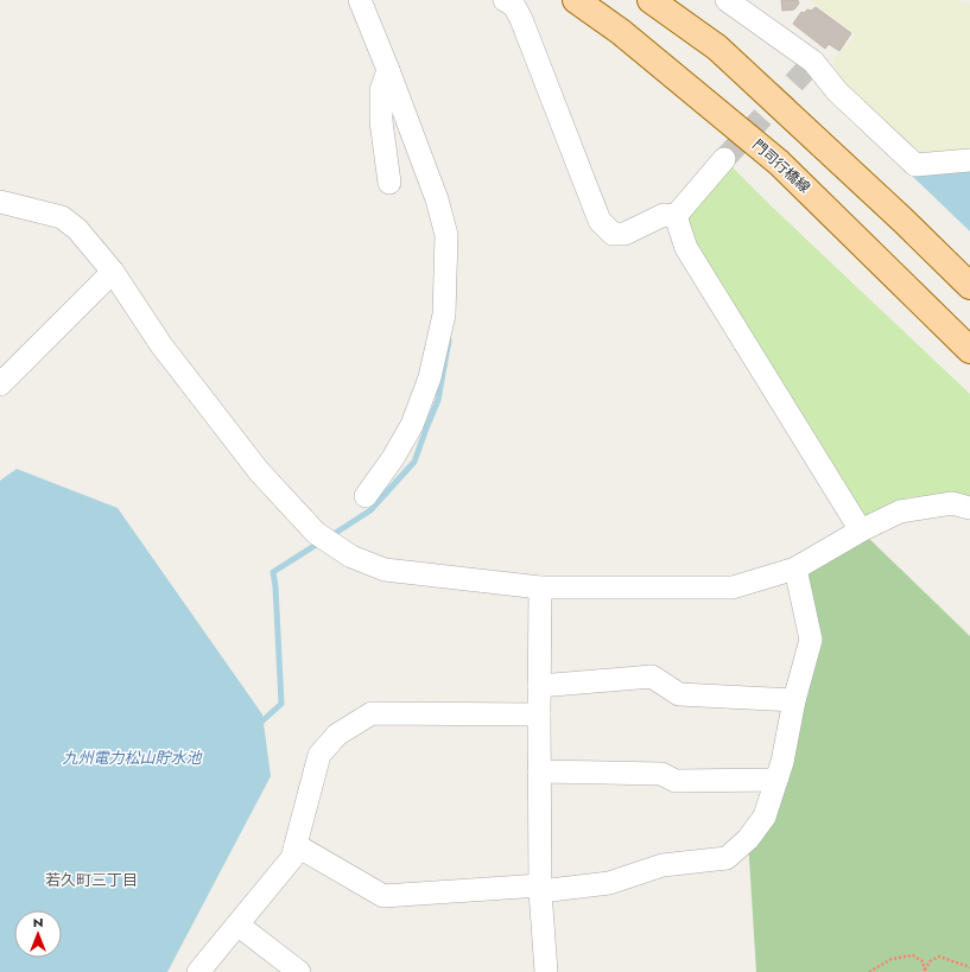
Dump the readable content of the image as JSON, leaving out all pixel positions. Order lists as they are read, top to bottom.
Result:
{
  "streets": {
    "main road": ["門司行橋線"]
  },
  "districts": ["若久町三丁目"],
  "water": ["九州電力松山貯水池"],
  "north": "top"
}
